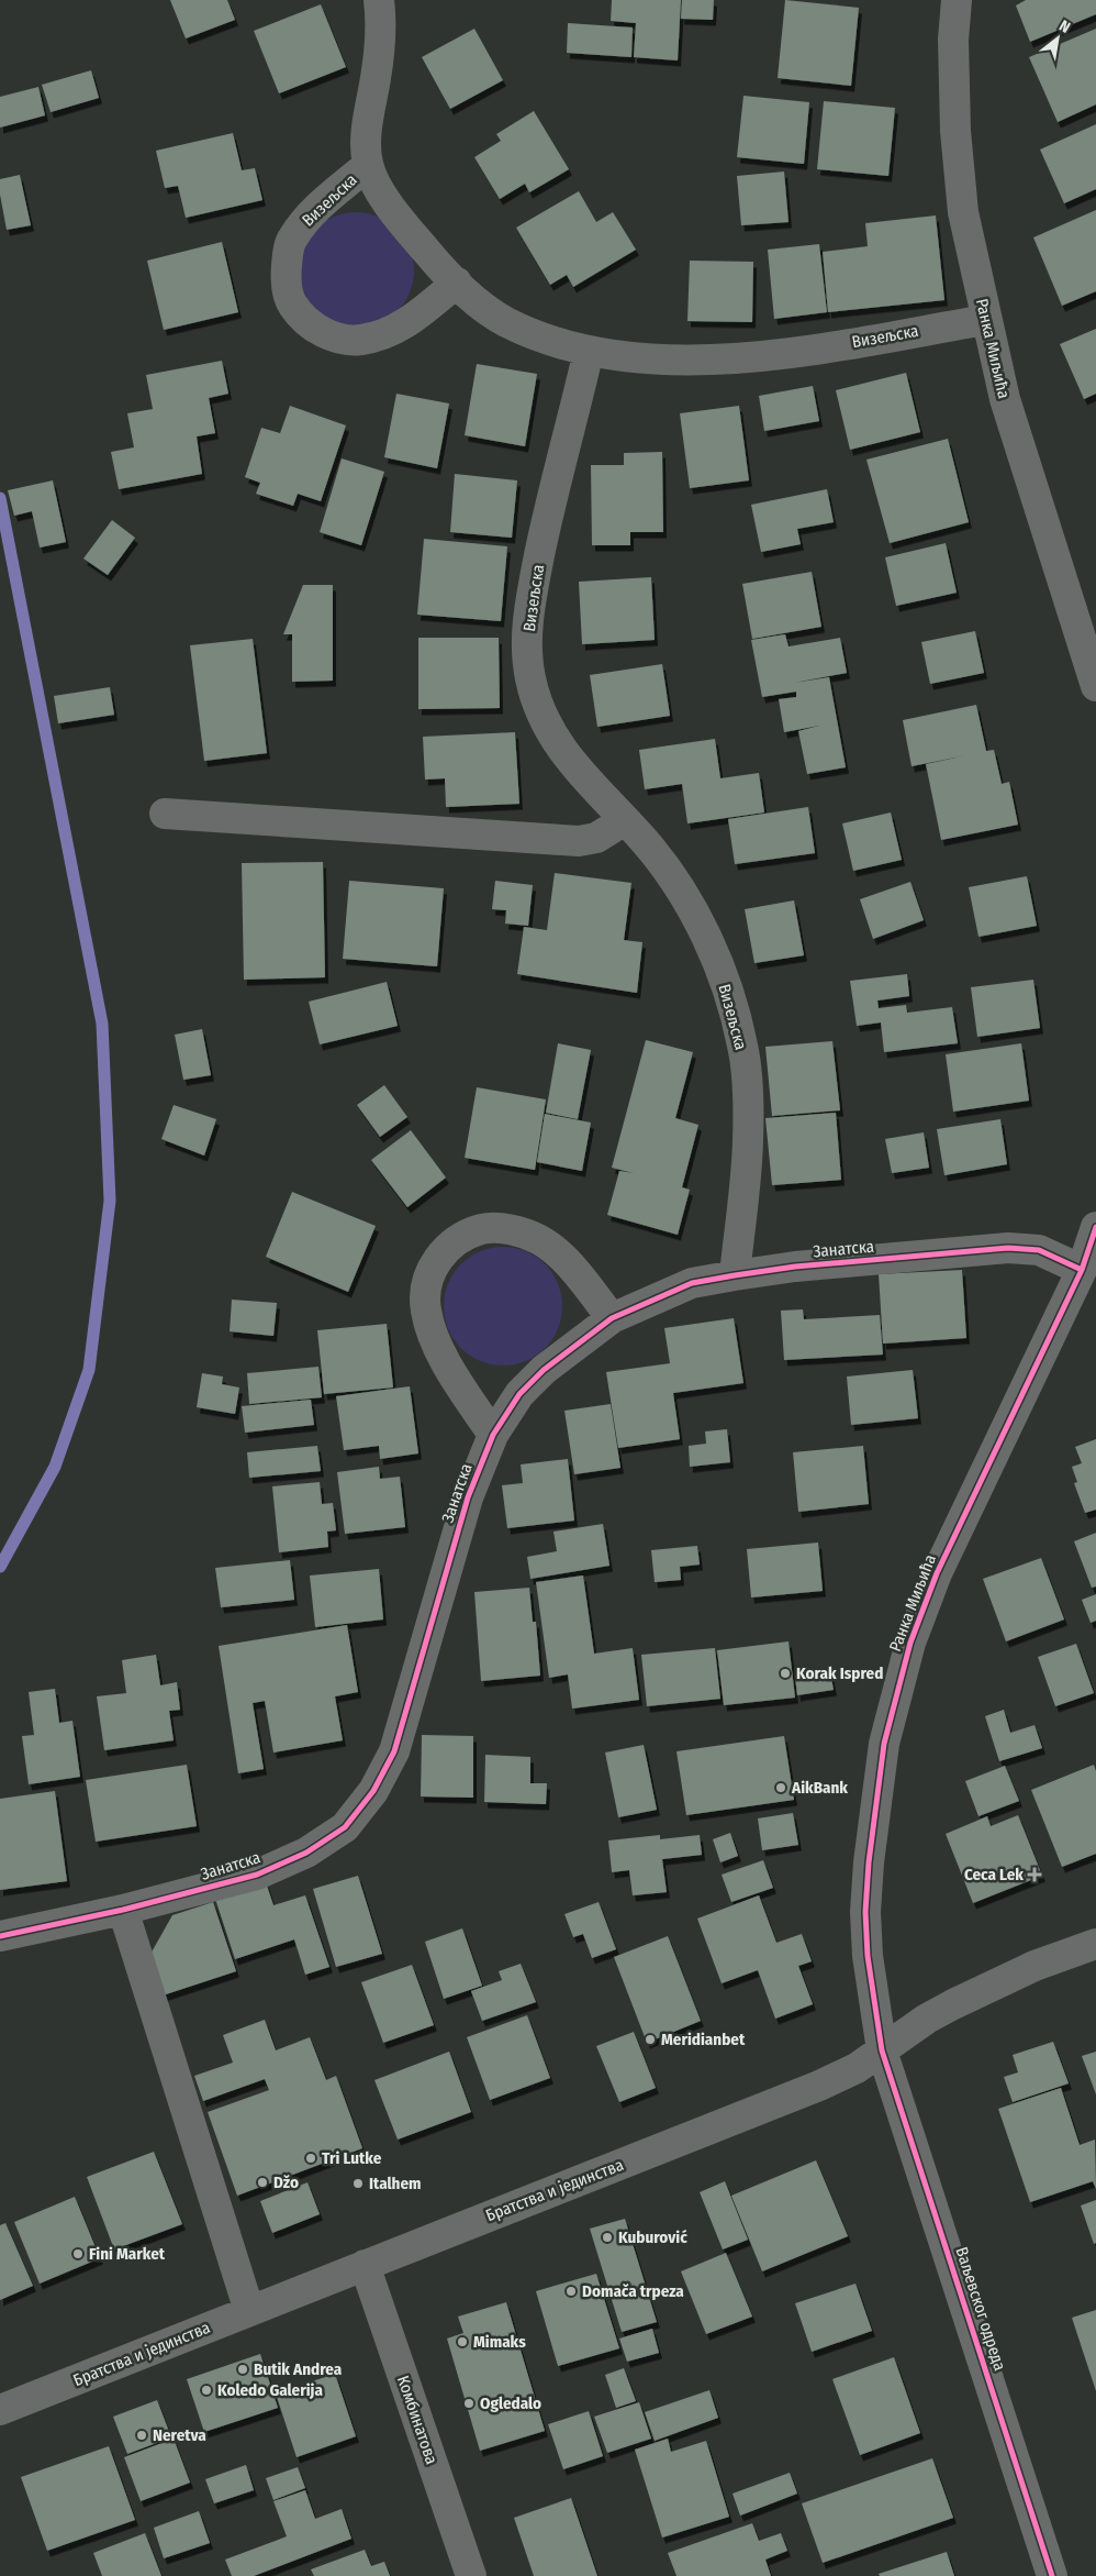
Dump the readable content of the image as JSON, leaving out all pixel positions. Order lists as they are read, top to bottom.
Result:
{
  "streets": {
    "street": [
      "Визељска",
      "Ранка Миљића",
      "Занатска",
      "Братства и јединства",
      "Ваљевског одреда",
      "Комбинатова"
    ]
  },
  "crossings": [
    ["Визељска", "Ранка Миљића"],
    ["Визељска", "Занатска"],
    ["Ранка Миљића", "Занатска"],
    ["Ранка Миљића", "Братства и јединства"],
    ["Ранка Миљића", "Ваљевског одреда"],
    ["Братства и јединства", "Ваљевског одреда"],
    ["Братства и јединства", "Комбинатова"]
  ],
  "places": {
    "other": [
      "Korak Ispred",
      "AikBank",
      "Meridianbet",
      "Tri Lutke",
      "Džo",
      "Italhem",
      "Kuburović",
      "Fini Market",
      "Domača trpeza",
      "Mimaks",
      "Butik Andrea",
      "Koledo Galerija",
      "Ogledalo",
      "Neretva"
    ],
    "health": ["Ceca Lek"]
  },
  "north": "top right"
}
